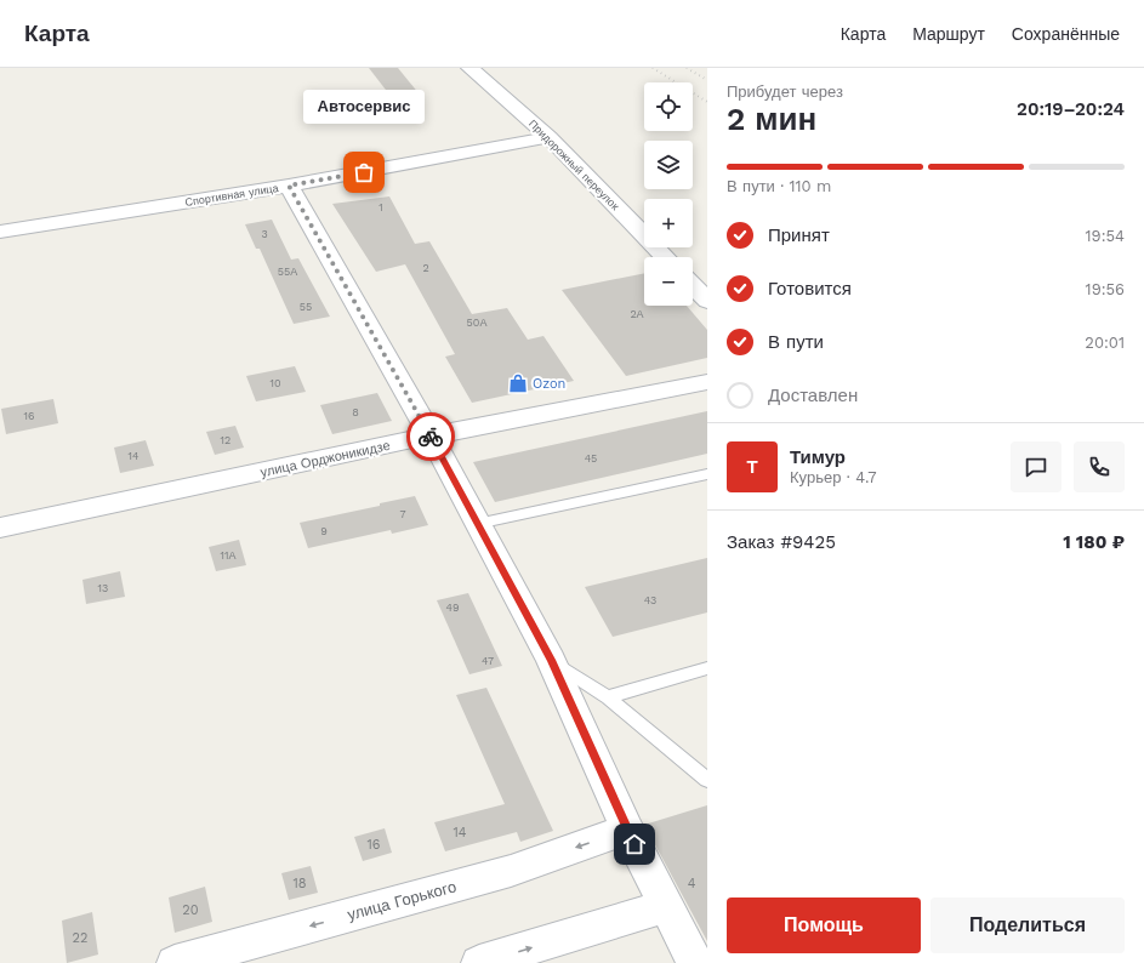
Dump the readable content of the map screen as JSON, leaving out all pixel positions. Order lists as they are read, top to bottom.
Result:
{
  "streets": {
    "street": [
      "Придорожный переулок",
      "Спортивная улица",
      "улица Орджоникидзе",
      "улица Горького"
    ]
  },
  "crossings": [
    ["Придорожный переулок", "Спортивная улица"]
  ],
  "places": {
    "other": ["Автосервис"],
    "shop": ["Ozon"]
  },
  "house_numbers": [
    "1",
    "3",
    "2",
    "55А",
    "55",
    "2А",
    "50А",
    "10",
    "8",
    "16",
    "12",
    "14",
    "45",
    "7",
    "9",
    "11А",
    "13",
    "43",
    "49",
    "47",
    "14",
    "16",
    "18",
    "4",
    "20",
    "22"
  ],
  "page": {
    "header": "Карта",
    "nav": ["Карта", "Маршрут", "Сохранённые"],
    "heading": ["2 мин", "Прибудет через", "20:19–20:24"],
    "panel": [
      "Тимур",
      "Курьер · 4.7",
      "Заказ #9425",
      "1 180 ₽"
    ],
    "map_buttons": ["+", "−"],
    "bubble": "Автосервис",
    "bar": "В пути · 110 m",
    "list": [
      ["Принят", "19:54"],
      ["Готовится", "19:56"],
      ["В пути", "20:01"],
      "Доставлен"
    ],
    "round": "Т",
    "buttons": ["Помощь", "Поделиться"]
  }
}
